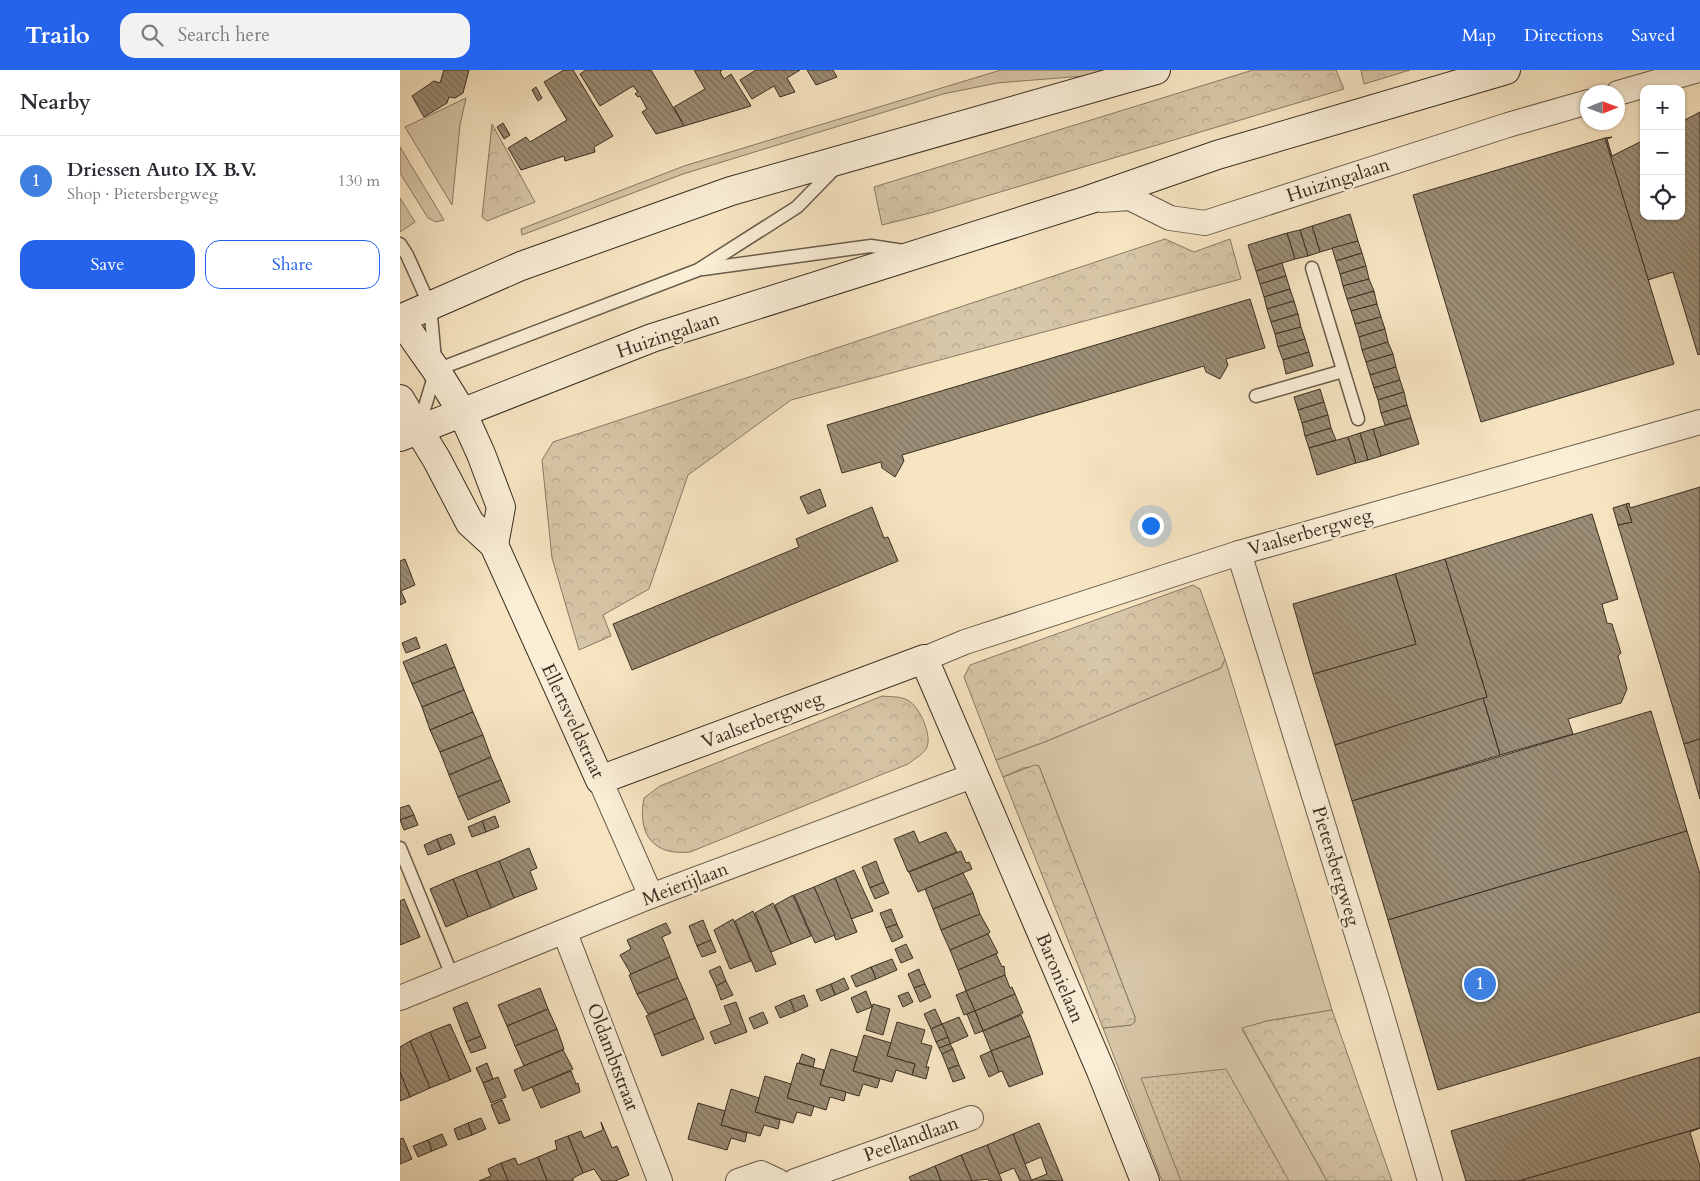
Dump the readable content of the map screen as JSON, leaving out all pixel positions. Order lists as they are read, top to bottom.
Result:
{
  "streets": {
    "main road": [
      "Huizingalaan",
      "Vaalserbergweg",
      "Ellertsveldstraat",
      "Baronielaan"
    ],
    "street": [
      "Pietersbergweg",
      "Meierijlaan",
      "Oldambtstraat",
      "Peellandlaan"
    ]
  },
  "crossings": [
    ["Huizingalaan", "Ellertsveldstraat"],
    ["Vaalserbergweg", "Ellertsveldstraat"],
    ["Vaalserbergweg", "Pietersbergweg"],
    ["Ellertsveldstraat", "Meierijlaan"],
    ["Meierijlaan", "Baronielaan"],
    ["Meierijlaan", "Oldambtstraat"]
  ],
  "north": "right",
  "page": {
    "header": "Trailo",
    "search": "Search here",
    "nav": ["Map", "Directions", "Saved"],
    "heading": "Nearby",
    "map_buttons": ["+", "−"],
    "list": [
      {
        "mark": "1",
        "name": "Driessen Auto IX B.V.",
        "note": "Shop · Pietersbergweg",
        "value": "130 m"
      }
    ],
    "buttons": ["Save", "Share"],
    "pins": "1"
  }
}
